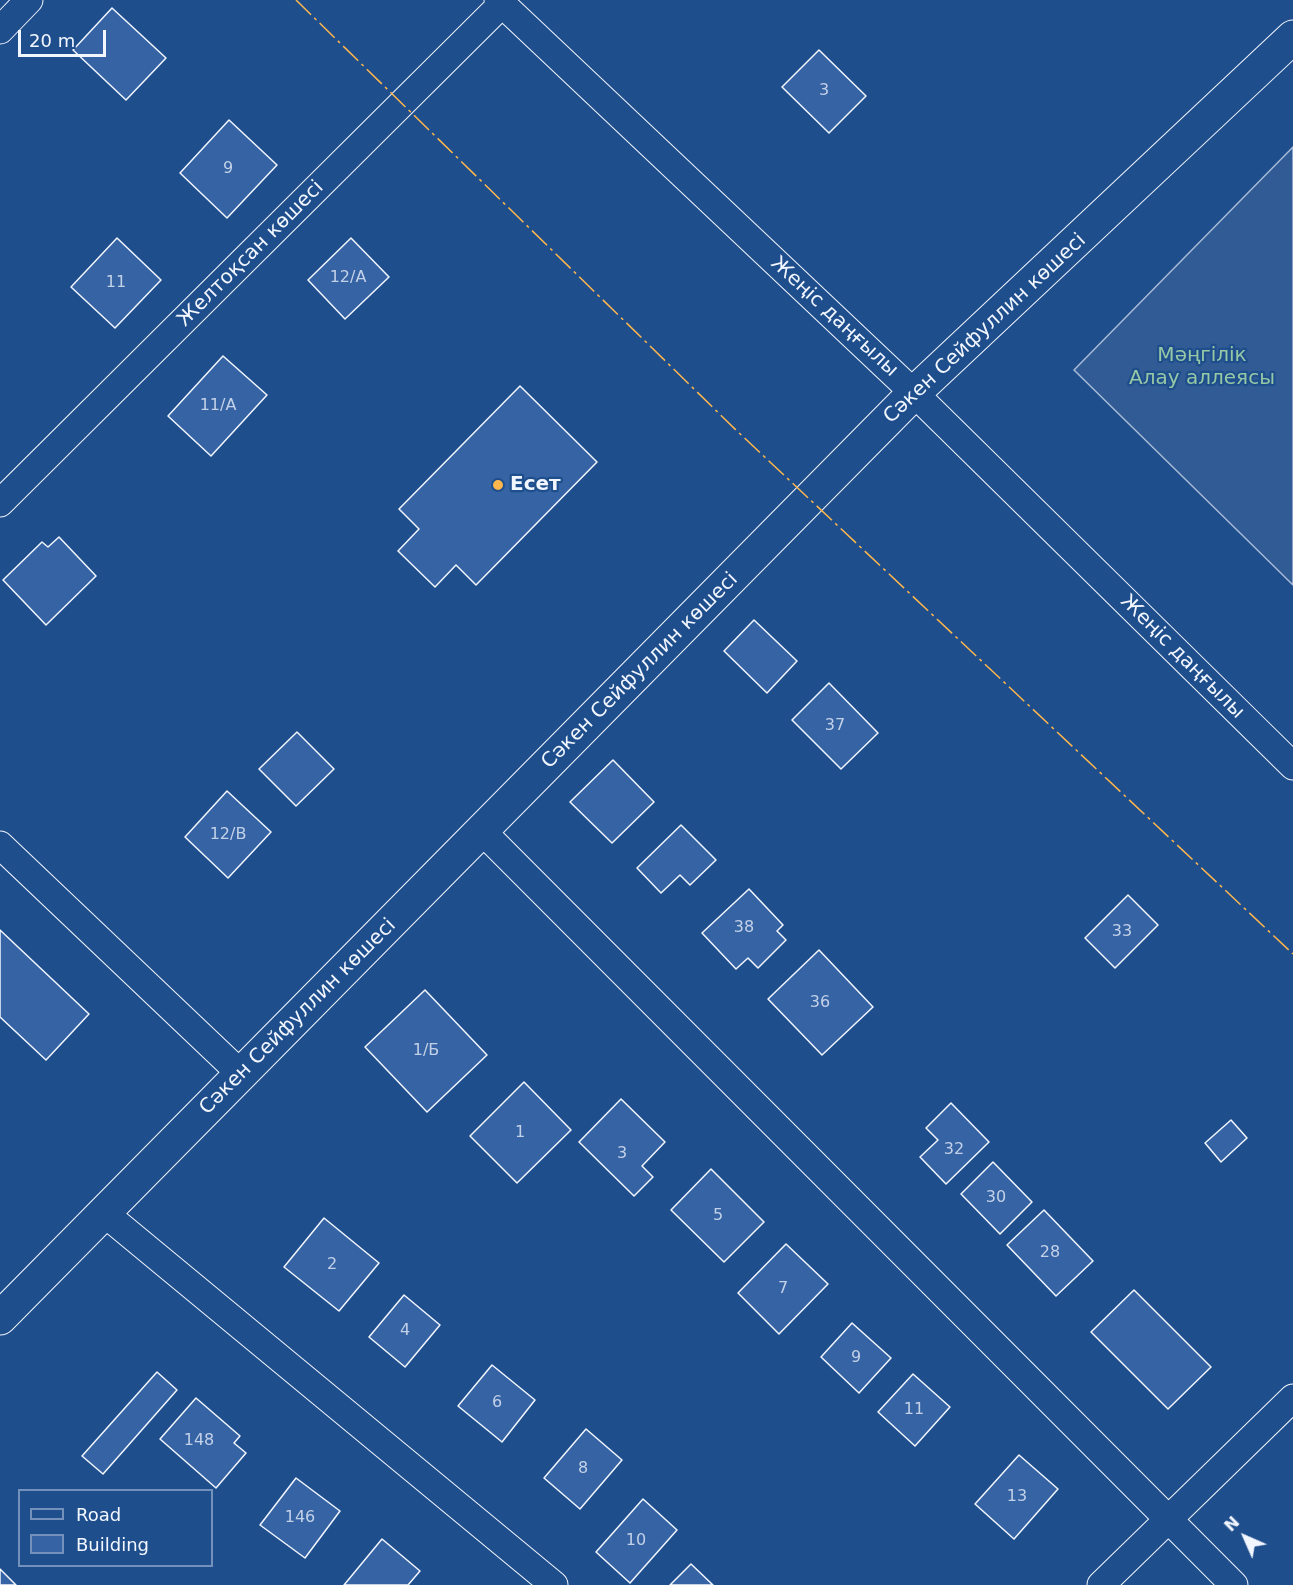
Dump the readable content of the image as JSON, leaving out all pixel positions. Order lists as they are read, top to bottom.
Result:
{
  "streets": {
    "street": ["Желтоқсан көшесі", "Жеңіс даңғылы", "Сәкен Сейфуллин көшесі"]
  },
  "crossings": [
    ["Желтоқсан көшесі", "Жеңіс даңғылы"],
    ["Жеңіс даңғылы", "Сәкен Сейфуллин көшесі"]
  ],
  "parks": ["Мәңгілік Алау аллеясы"],
  "places": ["Есет"],
  "house_numbers": [
    "3",
    "9",
    "12/А",
    "11",
    "11/А",
    "37",
    "12/В",
    "38",
    "33",
    "36",
    "1/Б",
    "1",
    "32",
    "3",
    "30",
    "5",
    "28",
    "2",
    "7",
    "4",
    "9",
    "6",
    "11",
    "148",
    "8",
    "13",
    "146",
    "10"
  ],
  "legend": ["Road", "Building"],
  "scale_bar": "20 m",
  "north": "top left"
}
